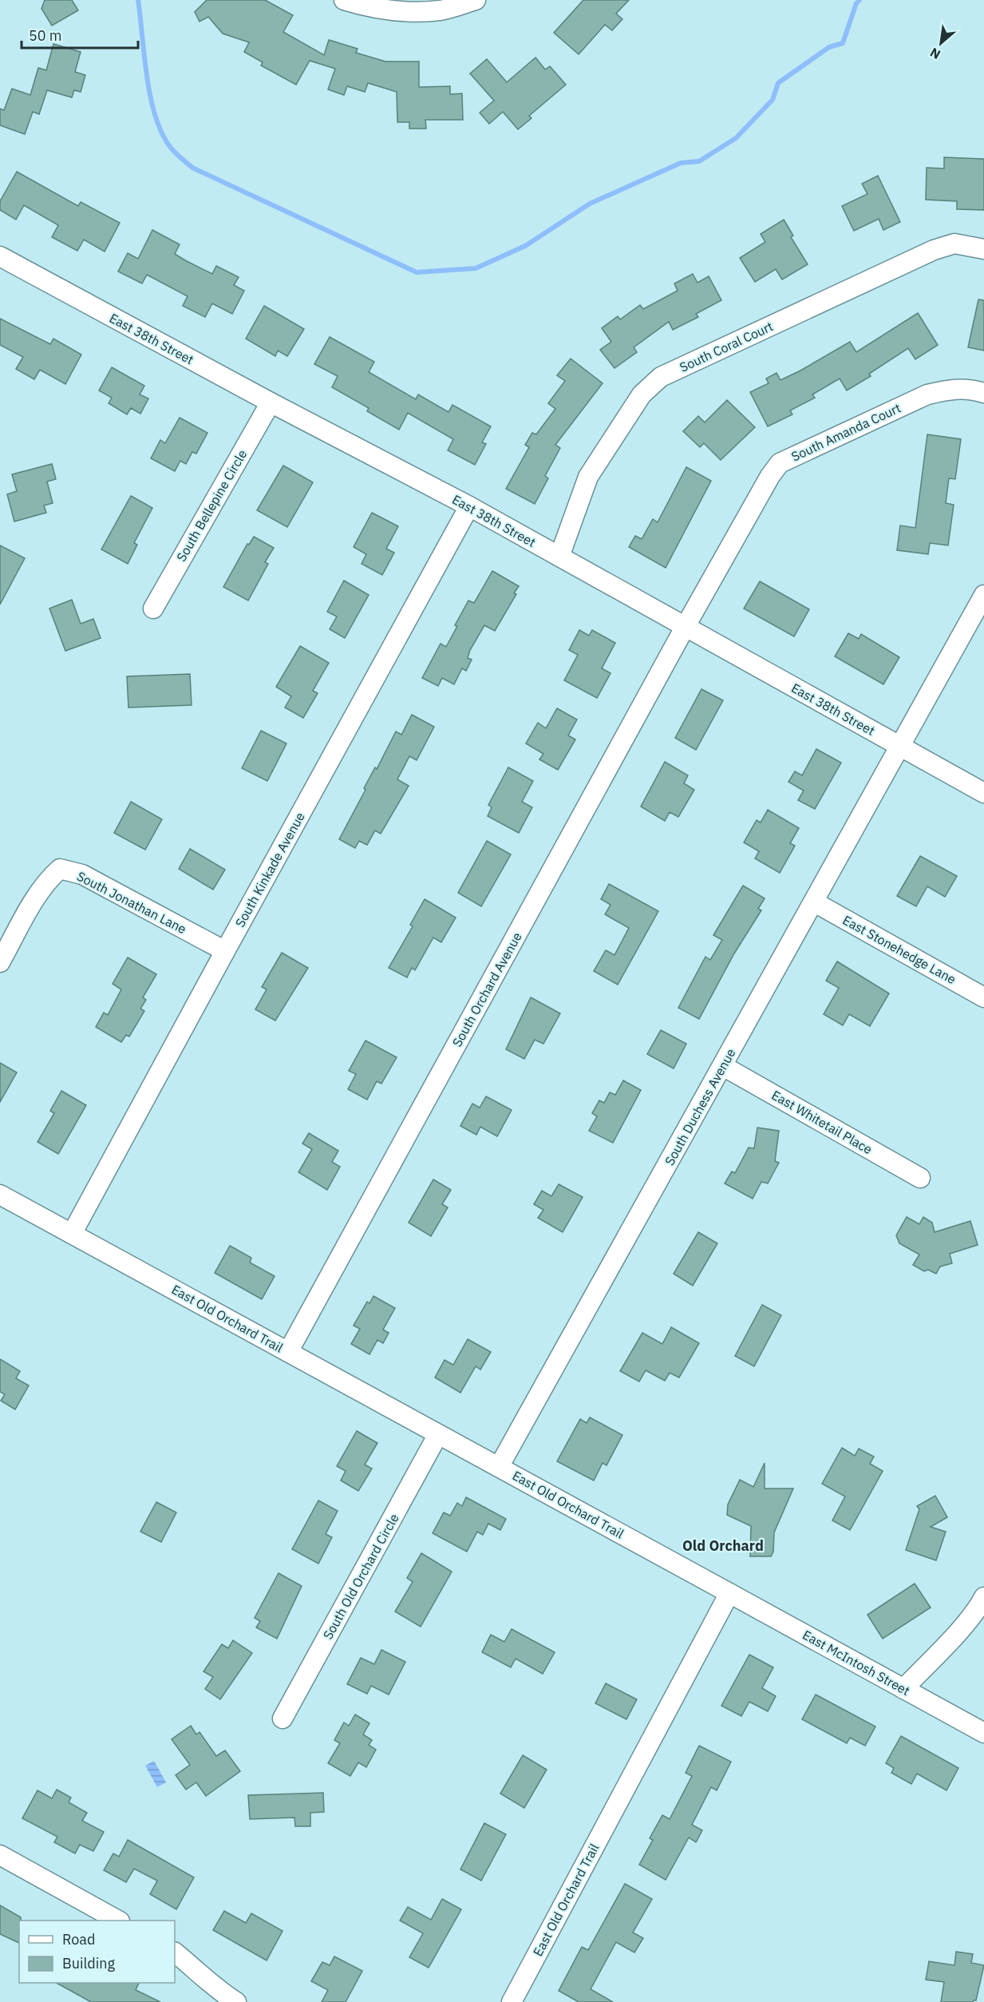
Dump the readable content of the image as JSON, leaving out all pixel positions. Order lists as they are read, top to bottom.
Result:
{
  "streets": {
    "street": [
      "East 38th Street",
      "South Coral Court",
      "South Amanda Court",
      "South Bellepine Circle",
      "South Kinkade Avenue",
      "South Jonathan Lane",
      "East Stonehedge Lane",
      "South Orchard Avenue",
      "South Duchess Avenue",
      "East Whitetail Place",
      "East Old Orchard Trail",
      "South Old Orchard Circle",
      "East McIntosh Street"
    ]
  },
  "crossings": [
    ["East 38th Street", "South Coral Court"],
    ["East 38th Street", "South Amanda Court"],
    ["East 38th Street", "South Bellepine Circle"],
    ["East 38th Street", "South Kinkade Avenue"],
    ["East 38th Street", "South Orchard Avenue"],
    ["East 38th Street", "South Duchess Avenue"],
    ["South Amanda Court", "South Orchard Avenue"],
    ["South Kinkade Avenue", "South Jonathan Lane"],
    ["South Kinkade Avenue", "East Old Orchard Trail"],
    ["East Stonehedge Lane", "South Duchess Avenue"],
    ["South Orchard Avenue", "East Old Orchard Trail"],
    ["South Duchess Avenue", "East Whitetail Place"],
    ["South Duchess Avenue", "East Old Orchard Trail"],
    ["East Old Orchard Trail", "South Old Orchard Circle"],
    ["East Old Orchard Trail", "East McIntosh Street"]
  ],
  "districts": ["Old Orchard"],
  "legend": ["Road", "Building"],
  "scale_bar": "50 m",
  "north": "bottom left"
}
